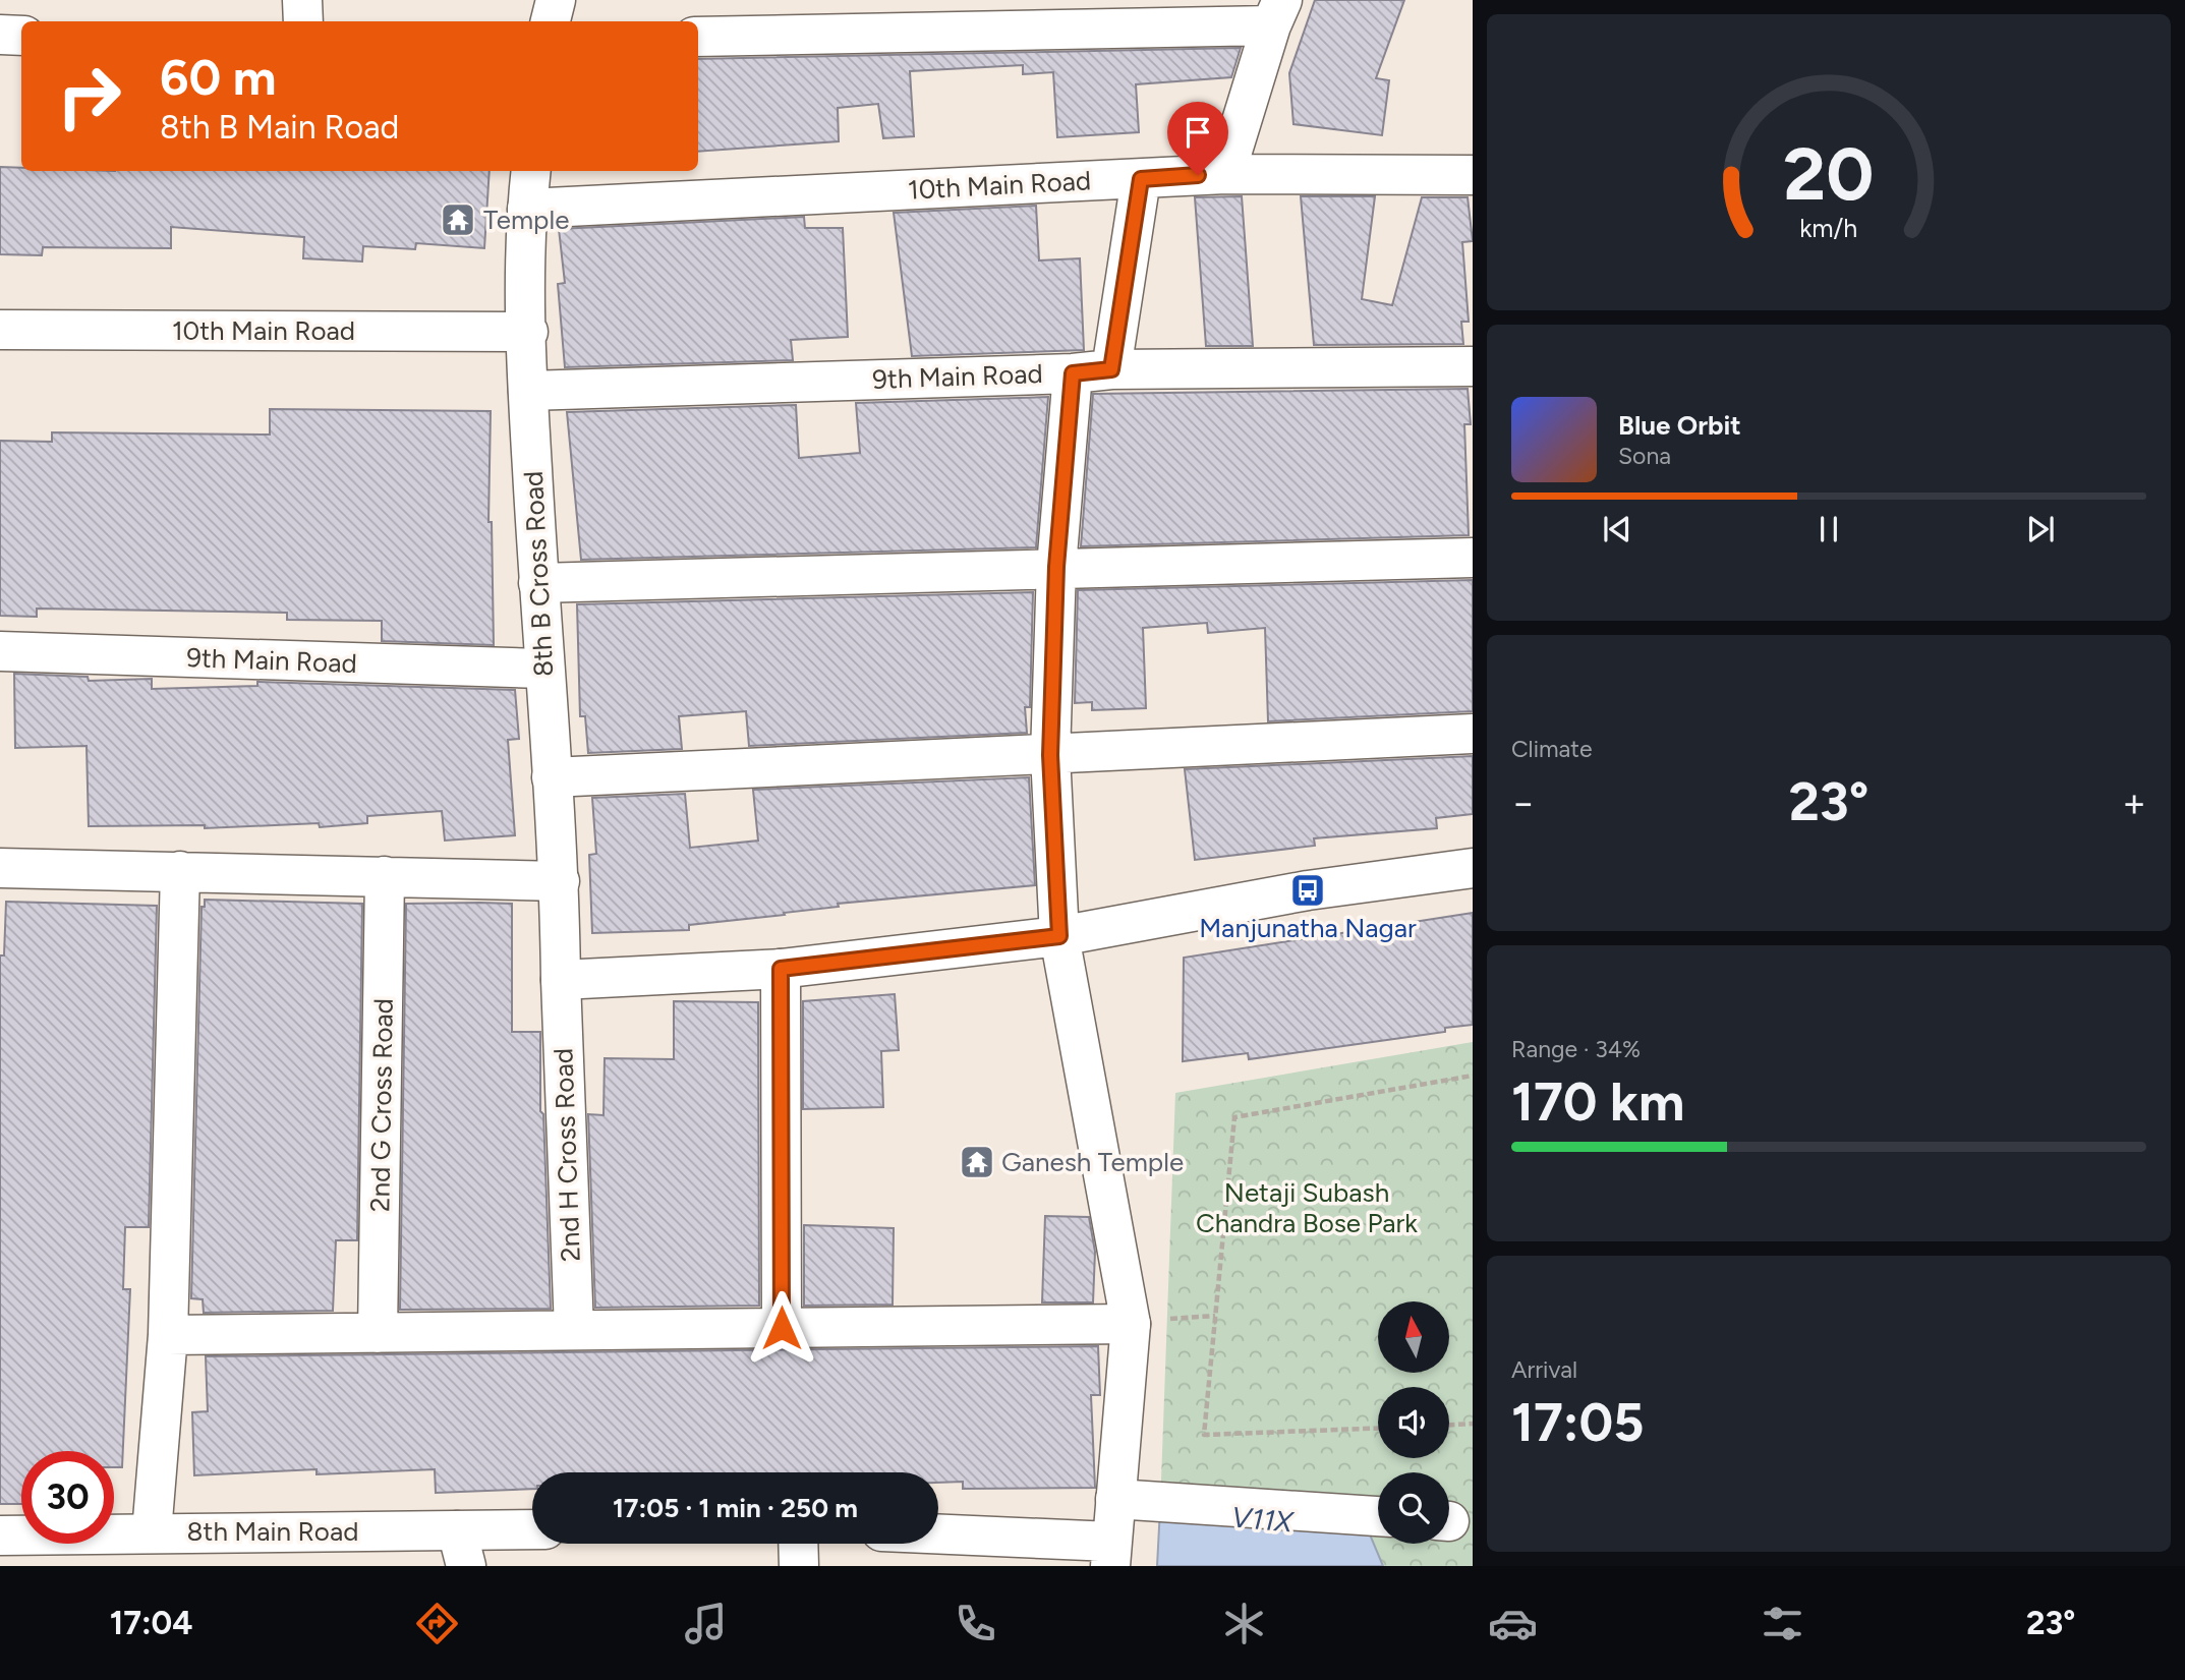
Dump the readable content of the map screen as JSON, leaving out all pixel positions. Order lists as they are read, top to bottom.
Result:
{
  "streets": {
    "street": [
      "10th Main Road",
      "9th Main Road",
      "8th B Cross Road",
      "2nd G Cross Road",
      "2nd H Cross Road",
      "8th Main Road"
    ]
  },
  "crossings": [
    ["10th Main Road", "8th B Cross Road"],
    ["9th Main Road", "8th B Cross Road"],
    ["8th B Cross Road", "2nd H Cross Road"]
  ],
  "water": ["V11X"],
  "parks": ["Netaji Subash Chandra Bose Park"],
  "places": {
    "temple": ["Temple", "Ganesh Temple"],
    "bus stop": ["Manjunatha Nagar"]
  },
  "north": "top",
  "page": {
    "turn": ["60 m", "8th B Main Road"],
    "song": ["Blue Orbit", "Sona"],
    "tile": [
      "Climate",
      ["Range · 34%", "170 km"],
      ["Arrival", "17:05"]
    ],
    "heat": ["−", "23°", "+"],
    "limit": "30",
    "trip": "17:05 · 1 min · 250 m",
    "tabs": ["17:04", "23°"],
    "gauge": ["20", "km/h"]
  }
}
